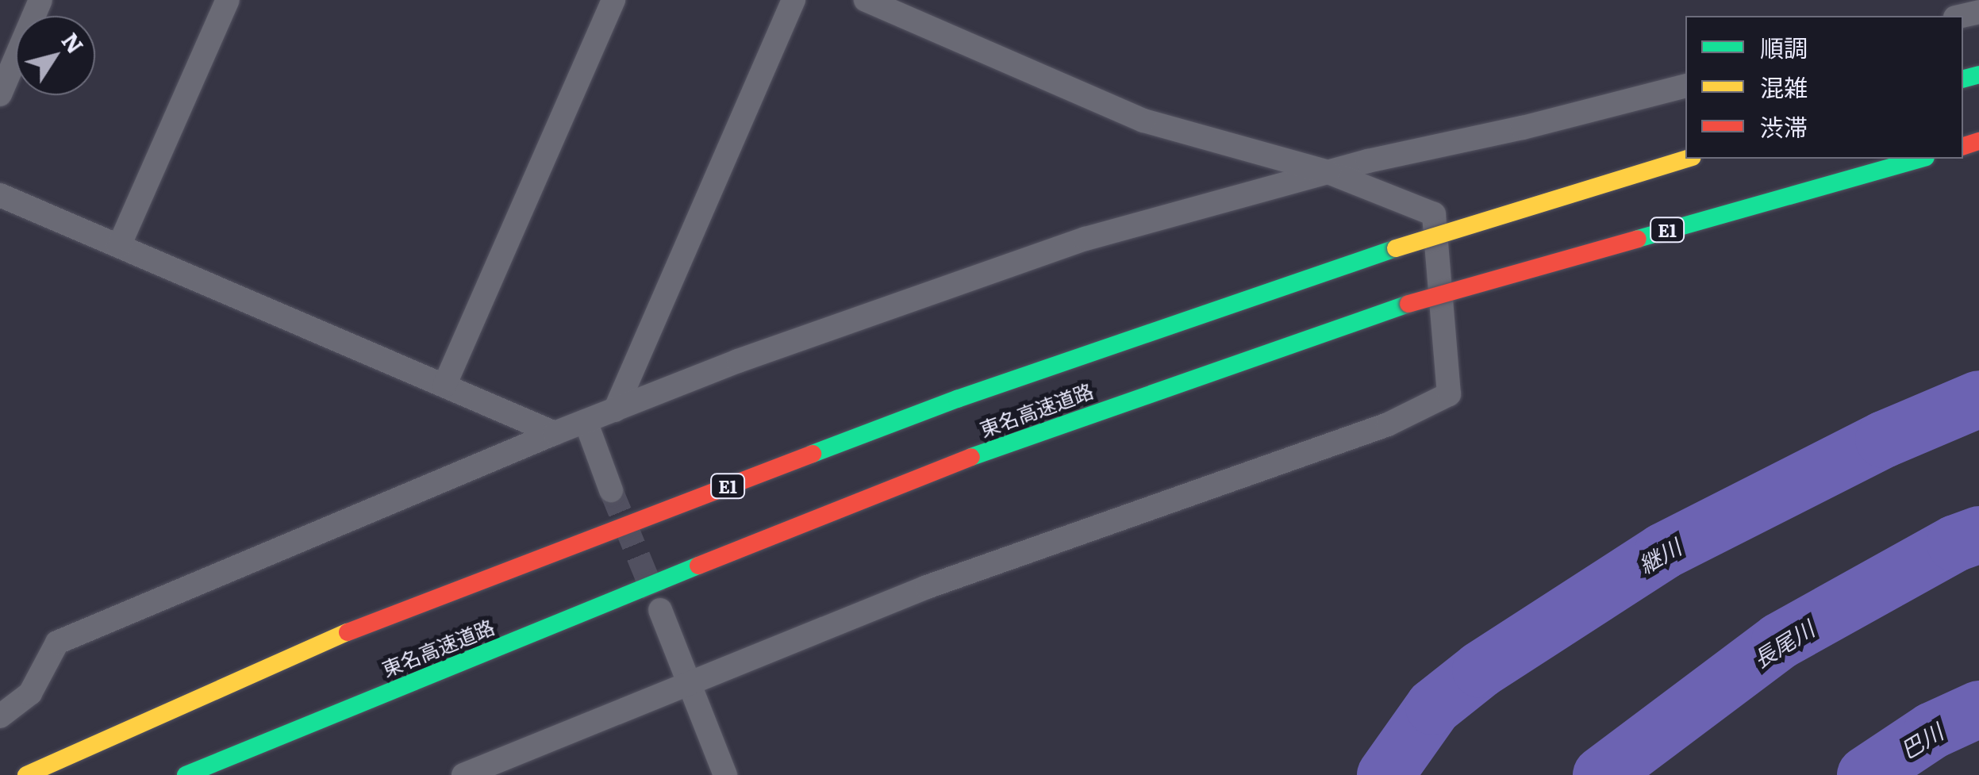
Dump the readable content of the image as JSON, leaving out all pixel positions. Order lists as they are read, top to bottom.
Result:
{
  "streets": {
    "highway": ["E1", "東名高速道路"]
  },
  "water": ["継川", "長尾川", "巴川"],
  "legend": ["順調", "混雑", "渋滞"],
  "north": "top right"
}
